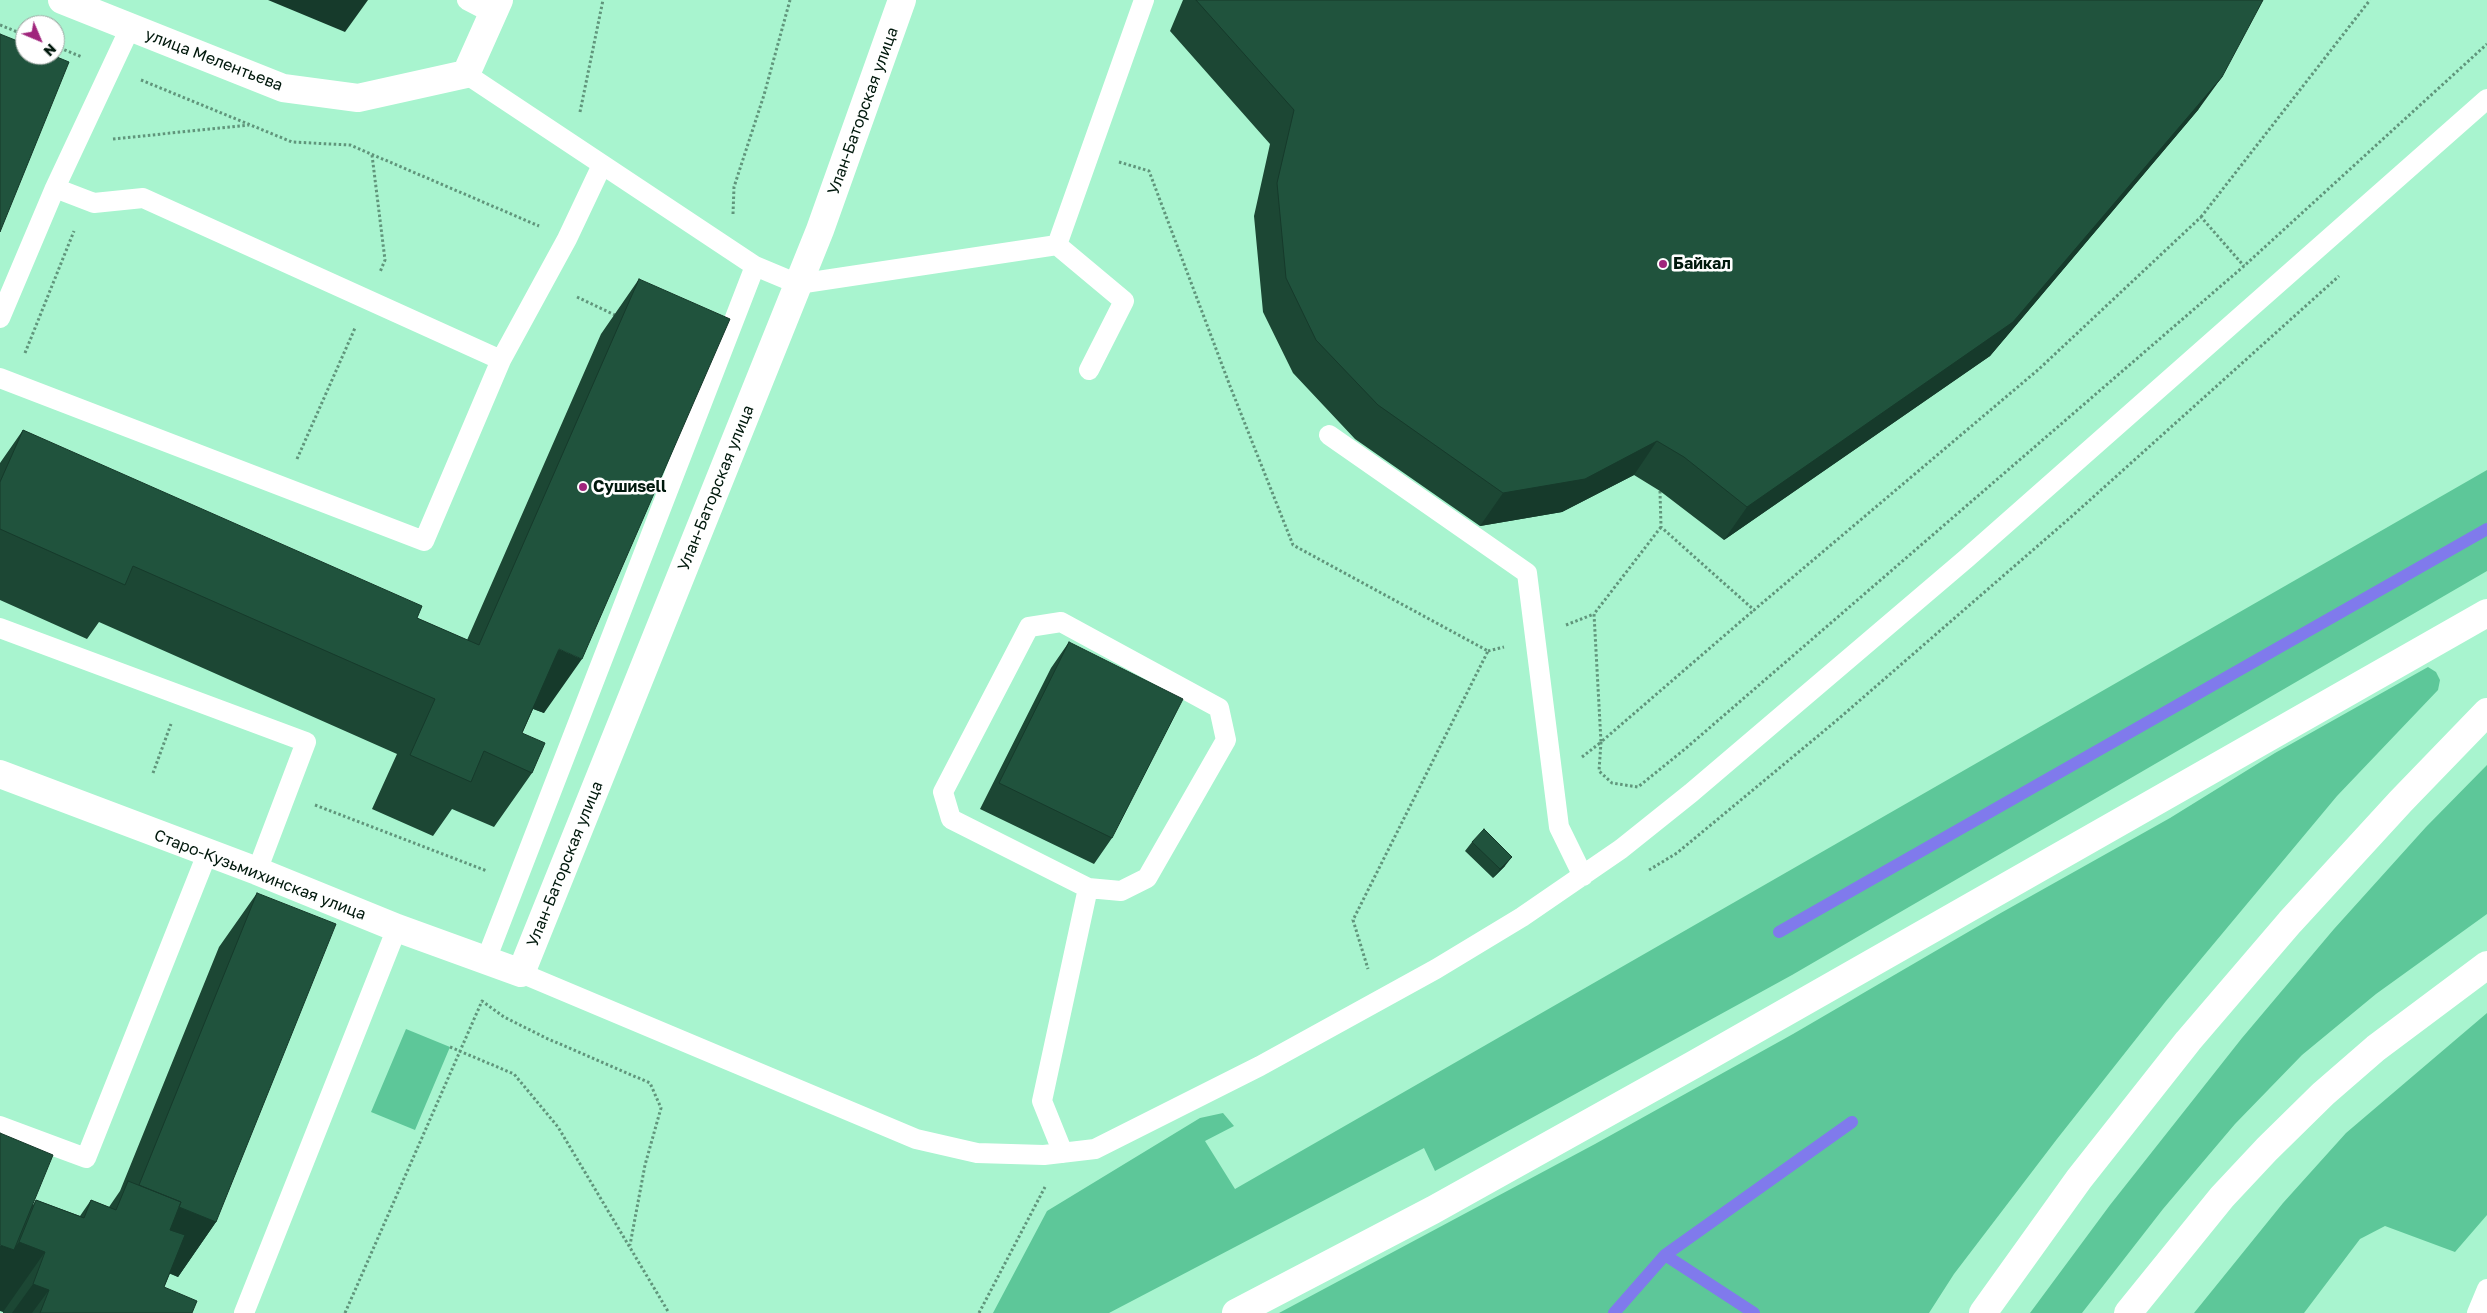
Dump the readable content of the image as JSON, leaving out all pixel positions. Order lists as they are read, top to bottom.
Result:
{
  "streets": {
    "main road": ["улица Мелентьева", "Улан-Баторская улица", "Старо-Кузьмихинская улица"]
  },
  "crossings": [
    ["Улан-Баторская улица", "Старо-Кузьмихинская улица"]
  ],
  "places": ["Байкал", "Сушиsell"],
  "north": "bottom right"
}
